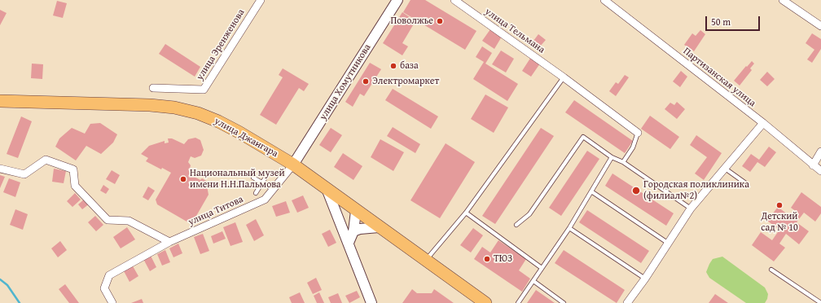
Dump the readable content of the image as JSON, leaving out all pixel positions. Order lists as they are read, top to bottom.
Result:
{
  "streets": {
    "main road": ["улица Джангара"],
    "street": [
      "улица Тельмана",
      "улица Эренженова",
      "Партизанская улица",
      "улица Хомутникова",
      "улица Титова"
    ]
  },
  "crossings": [
    ["улица Хомутникова", "улица Джангара"],
    ["улица Хомутникова", "улица Титова"],
    ["улица Джангара", "улица Титова"]
  ],
  "places": [
    "Поволжье",
    "база",
    "Электромаркет",
    "Национальный музей имени Н.Н.Пальмова",
    "Городская поликлиника (филиал№2)",
    "Детский сад № 10",
    "ТЮЗ"
  ],
  "scale_bar": "50 m"
}
